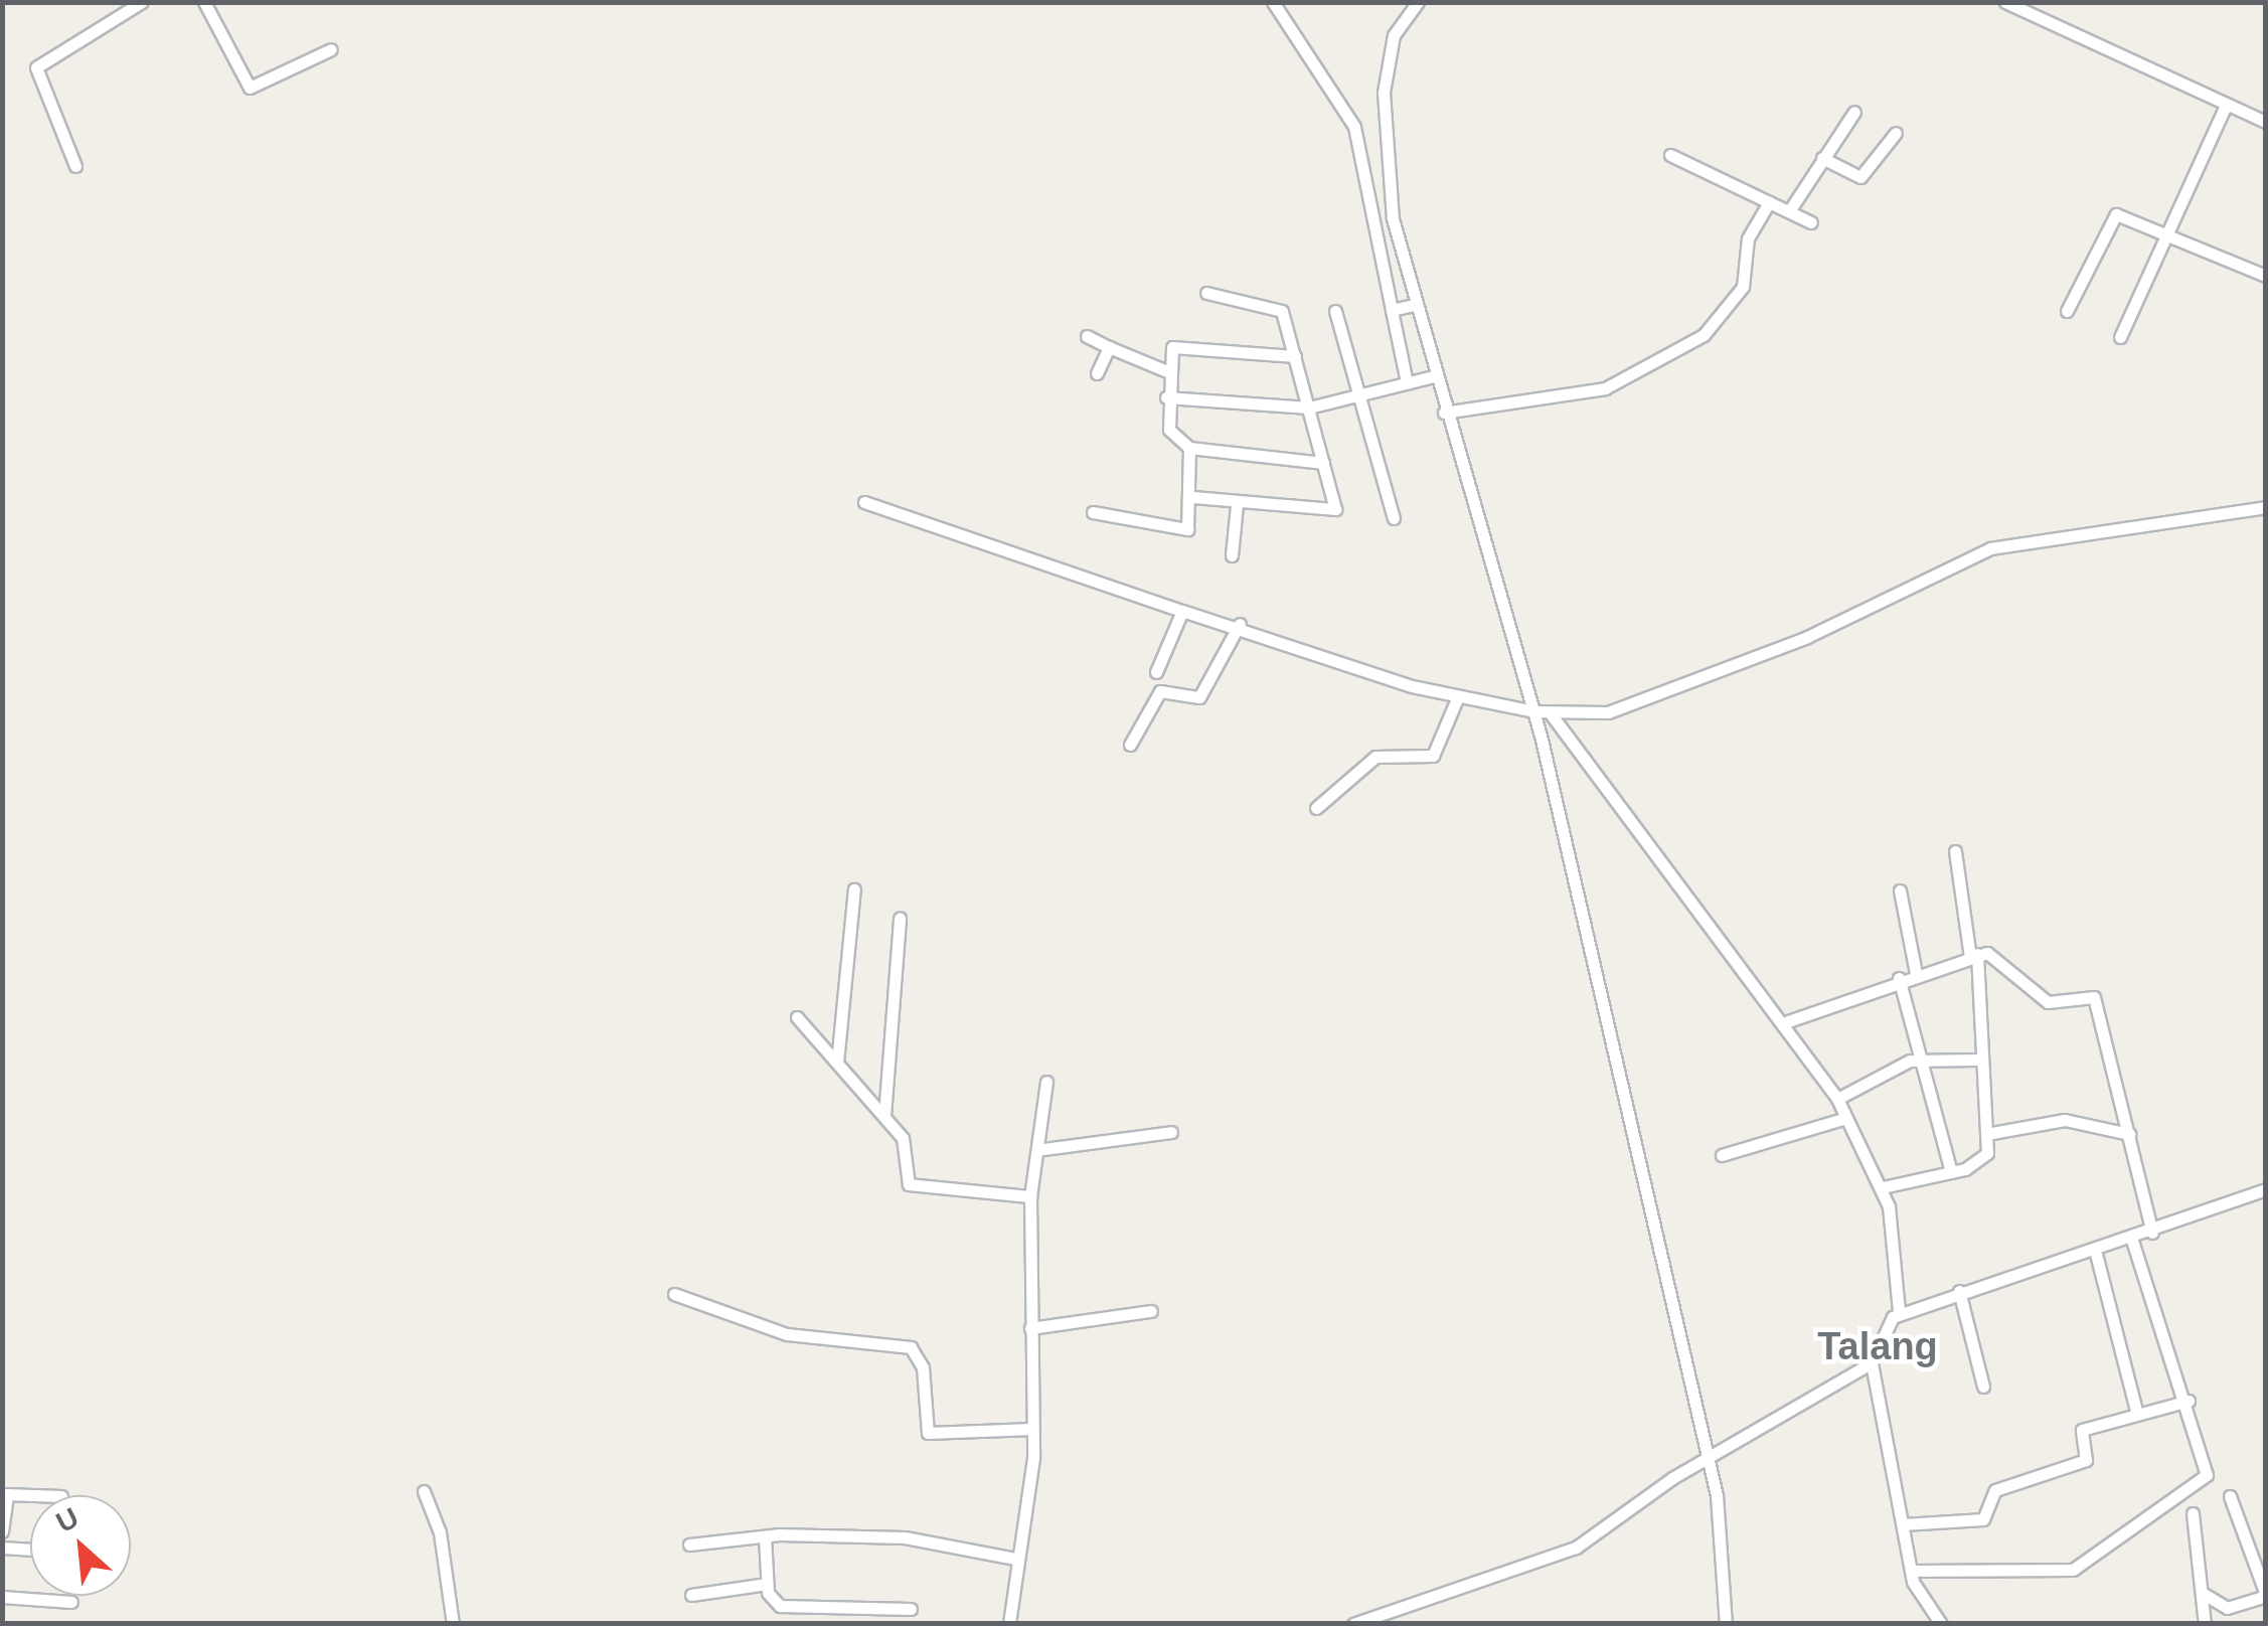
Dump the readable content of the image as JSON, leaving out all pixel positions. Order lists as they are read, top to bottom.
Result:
{
  "districts": ["Talang"],
  "north": "top left"
}
